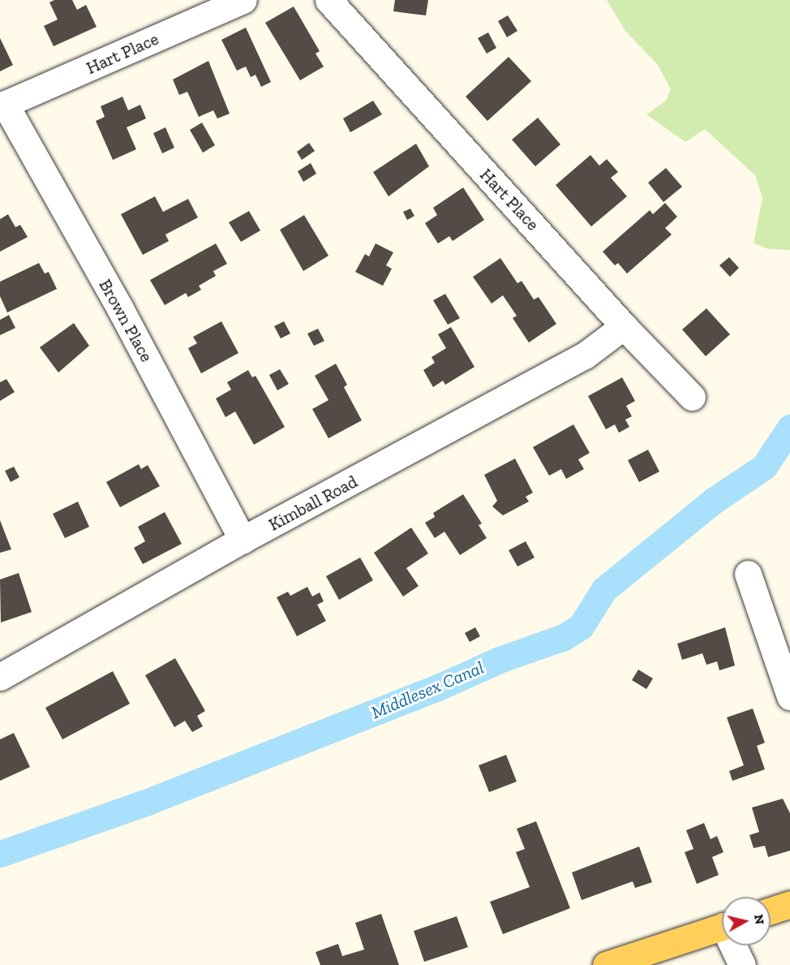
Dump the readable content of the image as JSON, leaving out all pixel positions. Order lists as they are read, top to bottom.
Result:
{
  "streets": {
    "street": ["Hart Place", "Brown Place", "Kimball Road"]
  },
  "crossings": [
    ["Hart Place", "Brown Place"],
    ["Hart Place", "Kimball Road"],
    ["Brown Place", "Kimball Road"]
  ],
  "water": ["Middlesex Canal"],
  "north": "right"
}
